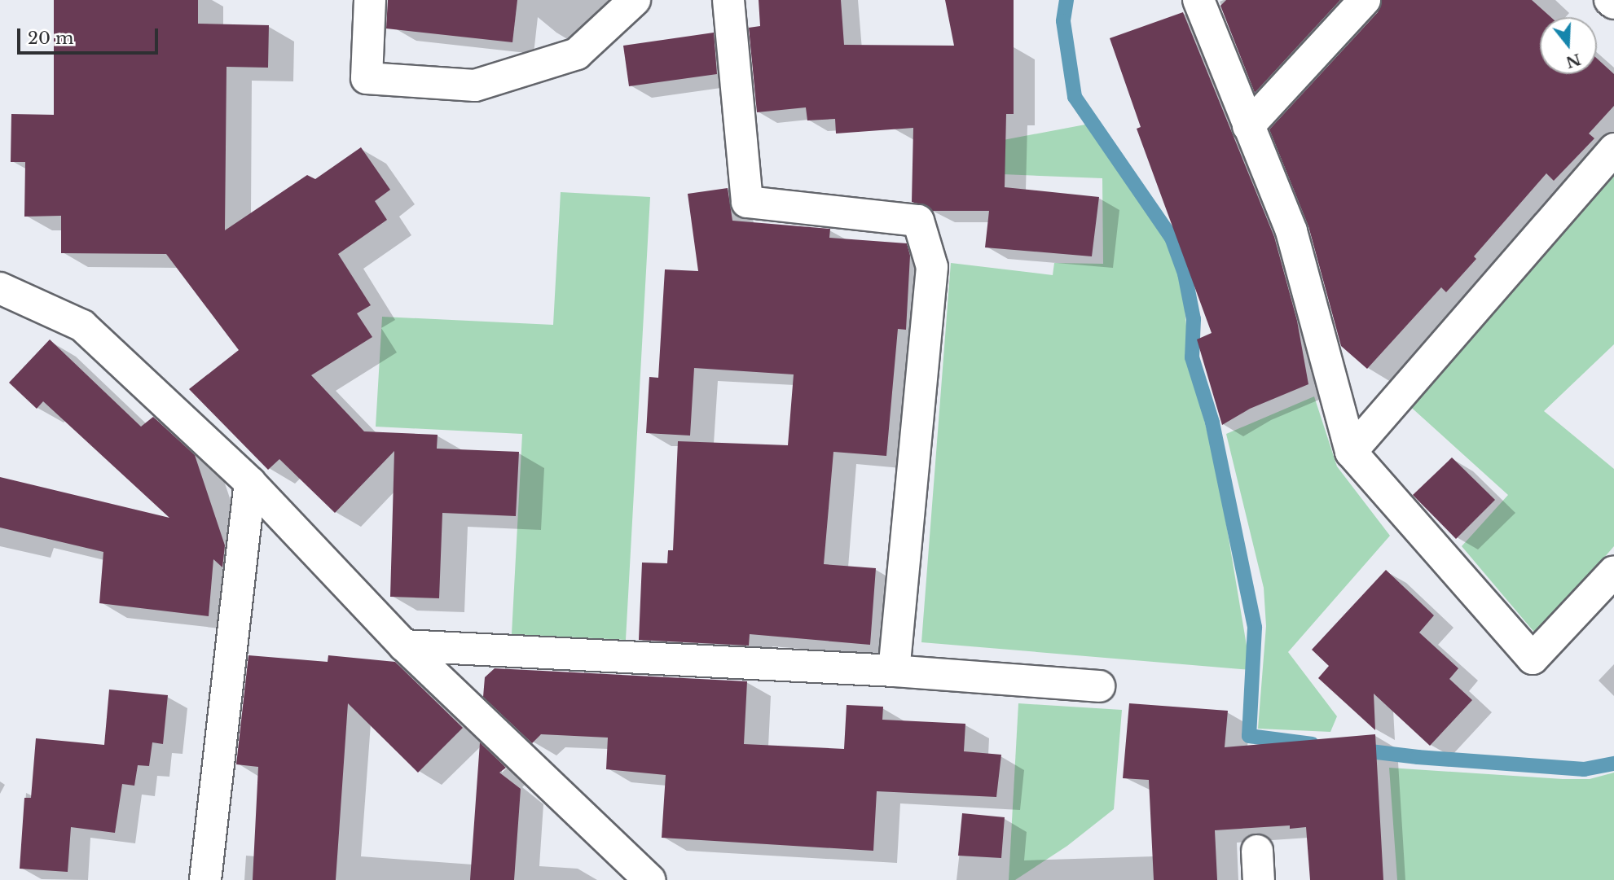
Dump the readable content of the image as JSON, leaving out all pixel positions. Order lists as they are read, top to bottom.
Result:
{
  "scale_bar": "20 m",
  "north": "bottom"
}
